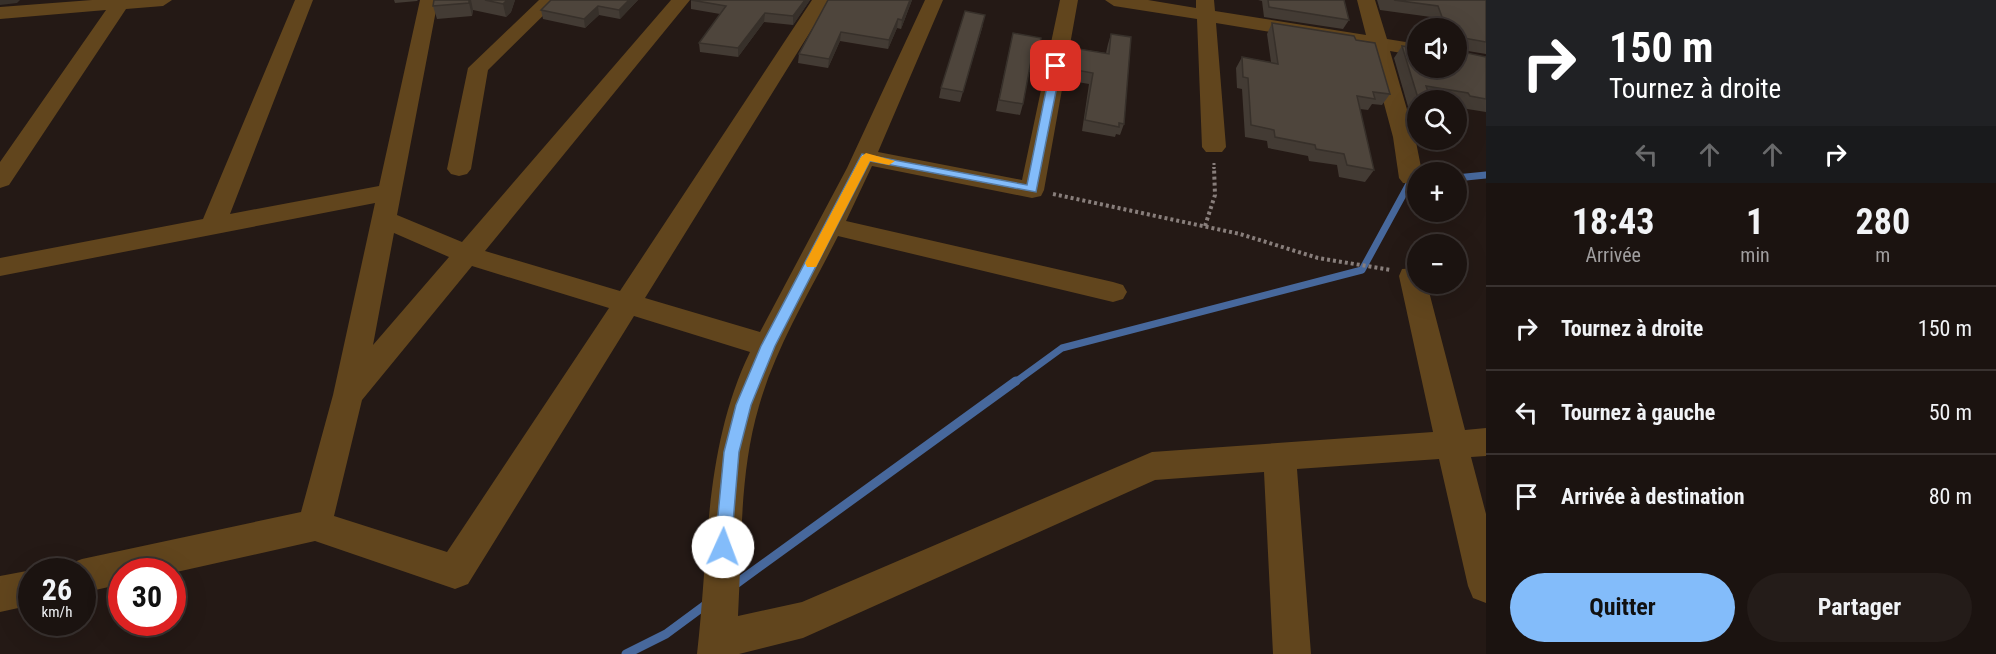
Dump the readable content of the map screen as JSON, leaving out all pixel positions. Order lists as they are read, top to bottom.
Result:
{
  "page": {
    "turn": ["150 m", "Tournez à droite"],
    "map_buttons": ["+", "−"],
    "eta": [
      "18:43",
      "Arrivée",
      "1",
      "min",
      "280",
      "m"
    ],
    "list": [
      {
        "name": "Tournez à droite",
        "value": "150 m"
      },
      {
        "name": "Tournez à gauche",
        "value": "50 m"
      },
      {
        "name": "Arrivée à destination",
        "value": "80 m"
      }
    ],
    "speed": "26 km/h",
    "limit": "30",
    "buttons": ["Quitter", "Partager"]
  }
}
